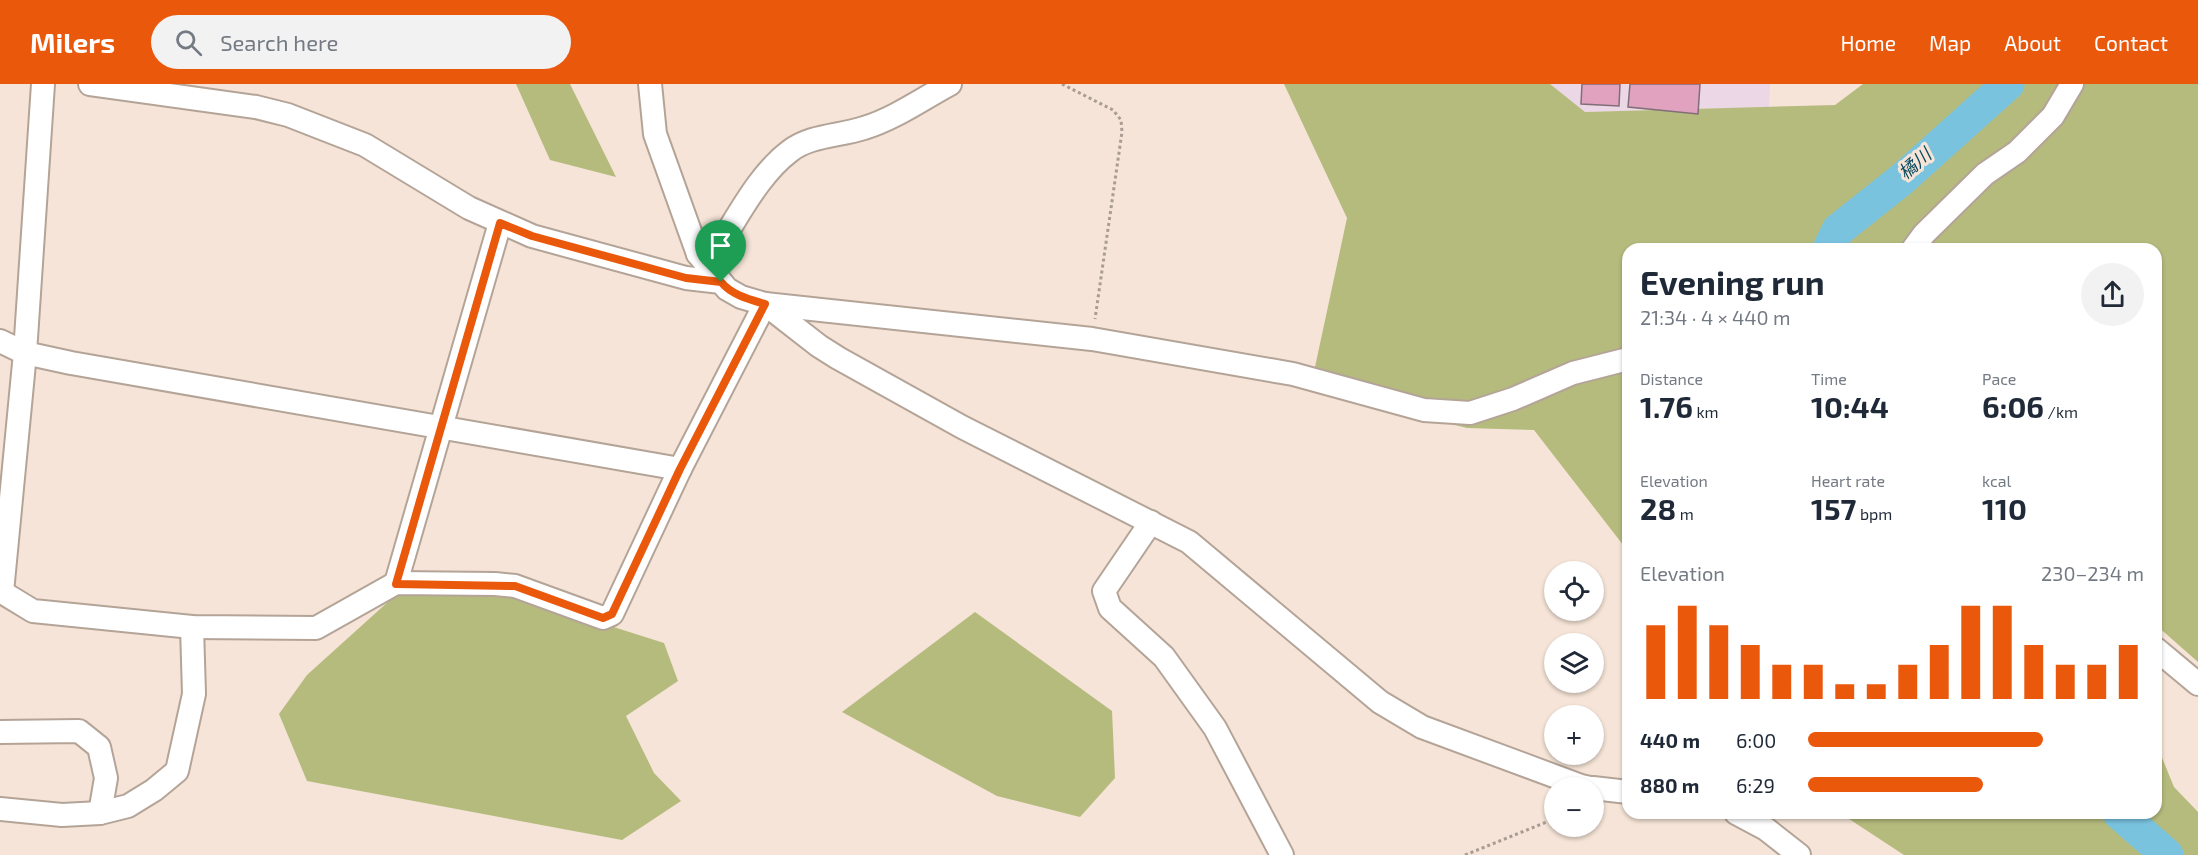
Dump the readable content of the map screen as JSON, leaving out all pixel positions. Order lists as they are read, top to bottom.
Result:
{
  "water": ["橘川"],
  "page": {
    "header": "Milers",
    "search": "Search here",
    "nav": [
      "Home",
      "Map",
      "About",
      "Contact"
    ],
    "heading": ["Evening run", "21:34 · 4 × 440 m"],
    "stats": [
      ["Distance", "1.76 km"],
      ["Time", "10:44"],
      ["Pace", "6:06 /km"],
      ["Elevation", "28 m"],
      ["Heart rate", "157 bpm"],
      ["kcal", "110"]
    ],
    "chart": ["Elevation", "230–234 m"],
    "map_buttons": ["+", "−"],
    "list": [
      {
        "name": "440 m",
        "note": "6:00"
      },
      {
        "name": "880 m",
        "note": "6:29"
      }
    ]
  }
}
